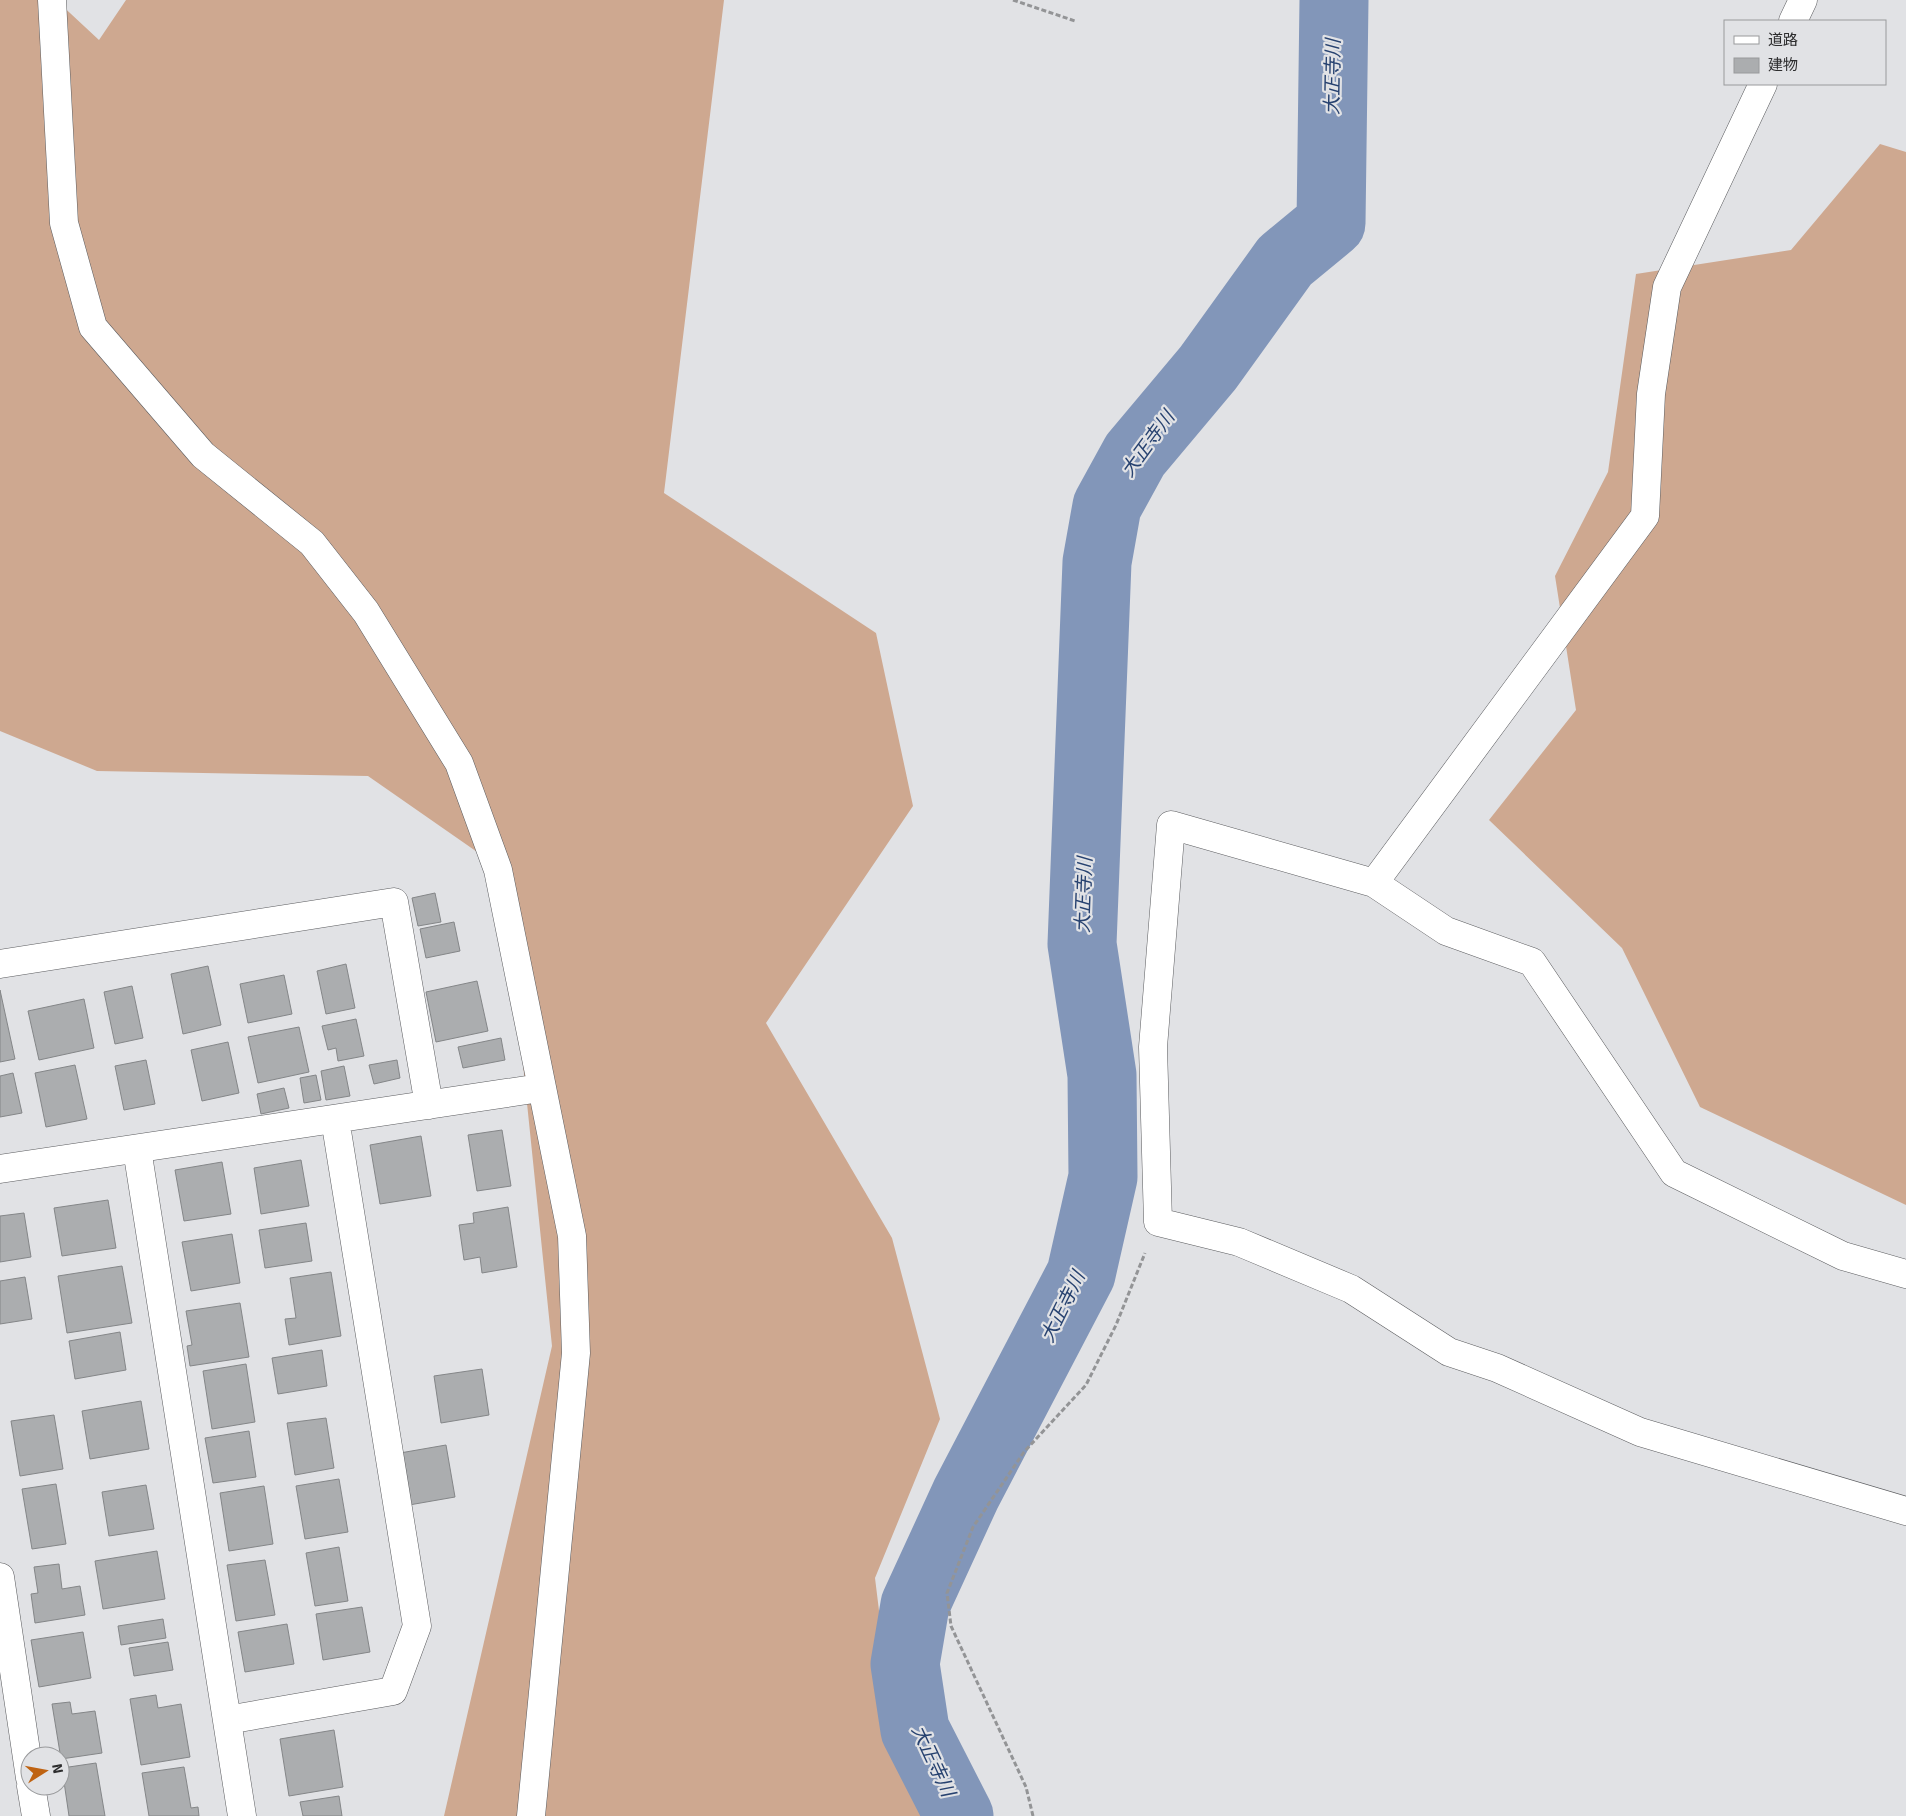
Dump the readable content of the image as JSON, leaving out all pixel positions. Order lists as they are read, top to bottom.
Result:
{
  "water": ["大正寺川"],
  "legend": ["道路", "建物"],
  "north": "right"
}
